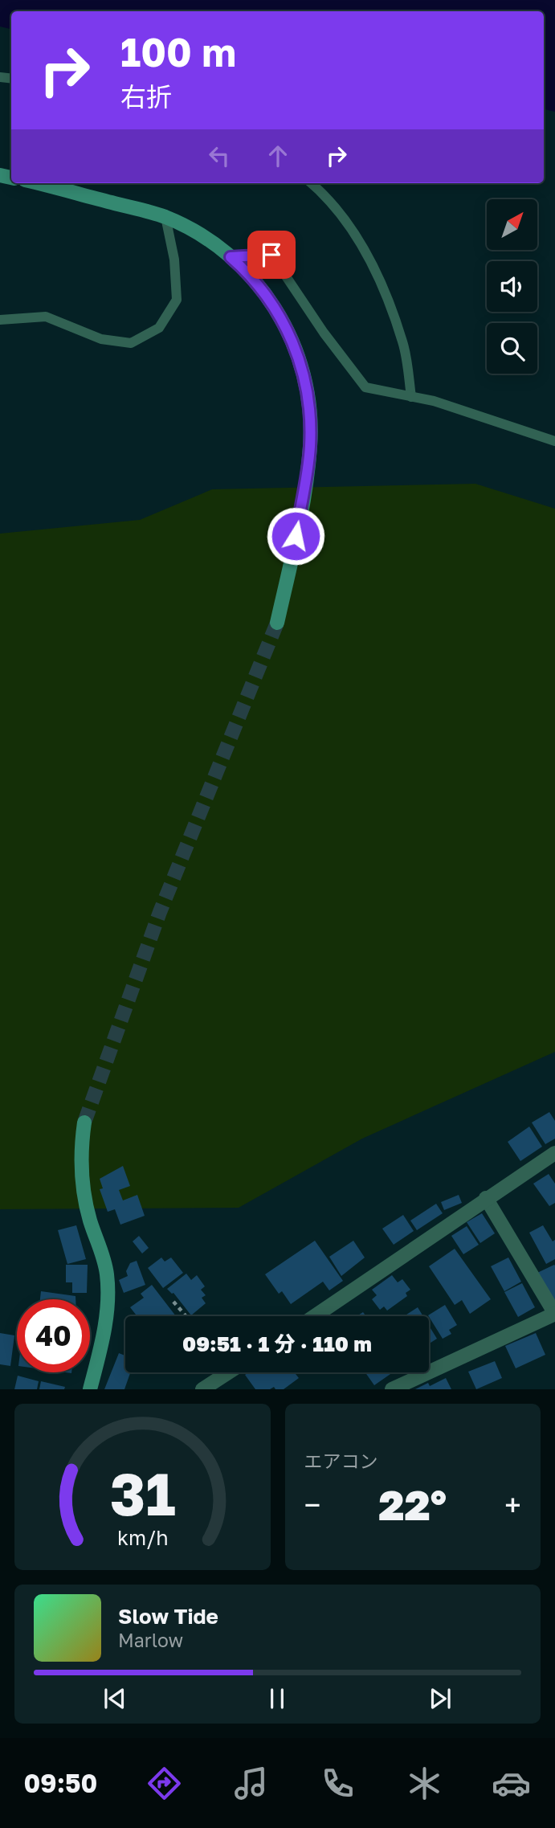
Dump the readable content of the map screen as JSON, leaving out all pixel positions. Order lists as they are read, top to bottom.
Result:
{
  "north": "top right",
  "page": {
    "turn": ["100 m", "右折"],
    "limit": "40",
    "trip": "09:51 · 1 分 · 110 m",
    "tile": "エアコン",
    "heat": ["−", "22°", "+"],
    "song": ["Slow Tide", "Marlow"],
    "tabs": "09:50",
    "gauge": ["31", "km/h"]
  }
}
